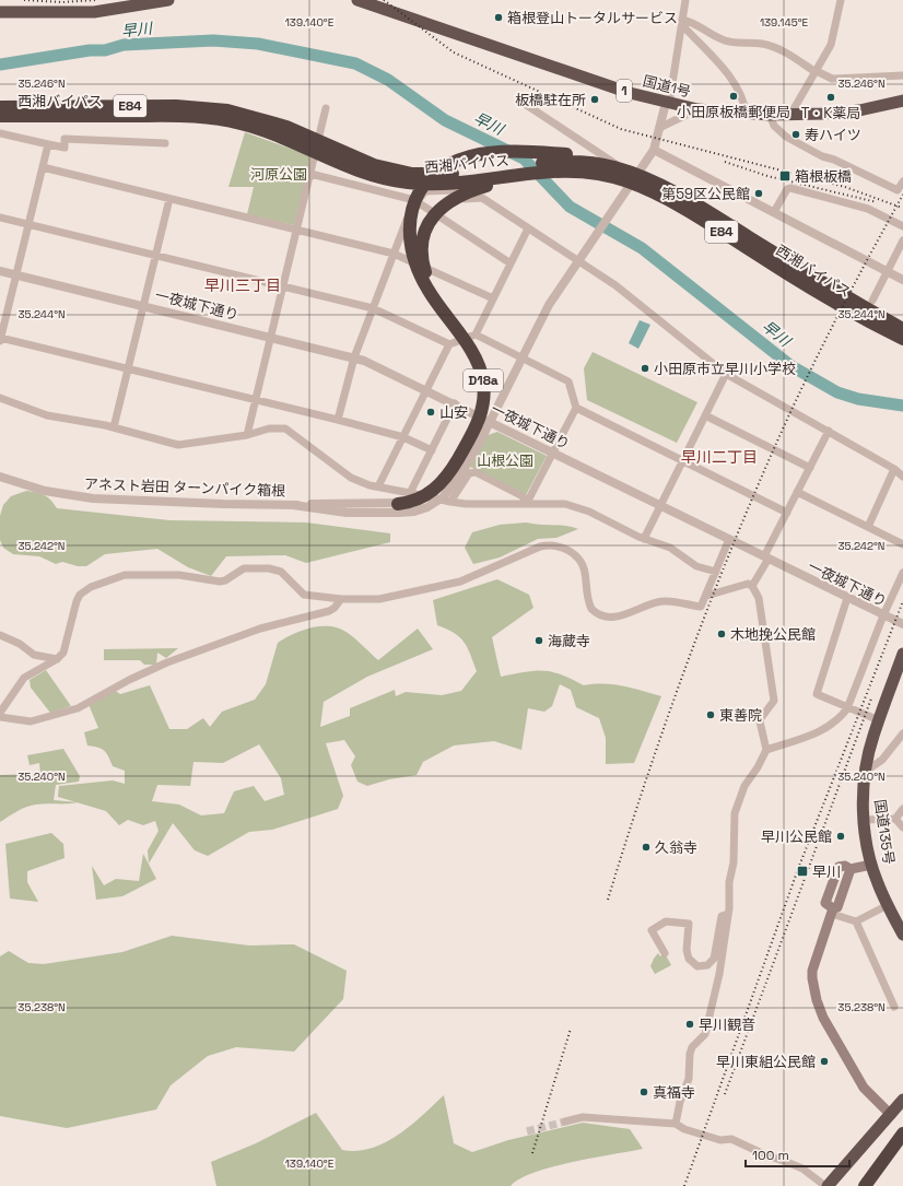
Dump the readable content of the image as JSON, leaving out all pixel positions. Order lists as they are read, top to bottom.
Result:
{
  "streets": {
    "highway": [
      "国道1号",
      "1",
      "西湘バイパス",
      "E84",
      "D18a",
      "国道135号"
    ],
    "street": ["一夜城下通り", "アネスト岩田 ターンパイク箱根"]
  },
  "crossings": [
    ["西湘バイパス", "D18a"],
    ["D18a", "アネスト岩田 ターンパイク箱根"]
  ],
  "districts": ["早川三丁目", "早川二丁目"],
  "water": ["早川"],
  "parks": ["河原公園", "山根公園"],
  "places": {
    "other": [
      "箱根登山トータルサービス",
      "小田原板橋郵便局",
      "T・K薬局",
      "板橋駐在所",
      "寿ハイツ",
      "第59区公民館",
      "小田原市立早川小学校",
      "山安",
      "木地挽公民館",
      "海蔵寺",
      "東善院",
      "早川公民館",
      "久翁寺",
      "早川観音",
      "早川東組公民館",
      "真福寺"
    ],
    "transit": ["箱根板橋", "早川"]
  },
  "scale_bar": "100 m",
  "coordinates": [
    "139.140°E",
    "139.145°E",
    "35.246°N",
    "35.244°N",
    "35.242°N",
    "35.240°N",
    "35.238°N"
  ]
}
